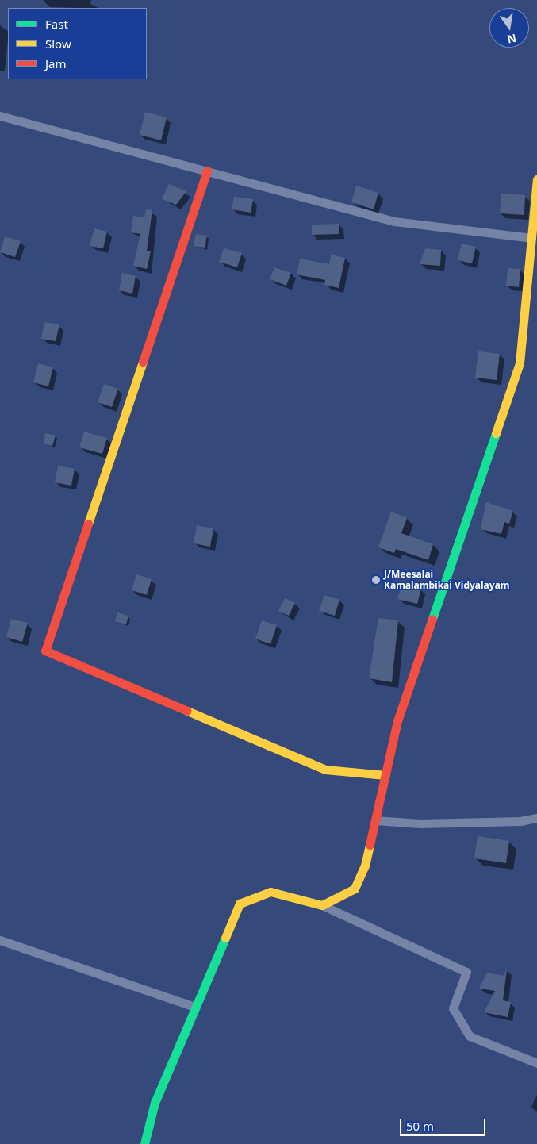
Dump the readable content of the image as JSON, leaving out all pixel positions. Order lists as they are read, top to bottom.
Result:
{
  "places": ["J/Meesalai Kamalambikai Vidyalayam"],
  "legend": ["Fast", "Slow", "Jam"],
  "scale_bar": "50 m",
  "north": "bottom"
}
